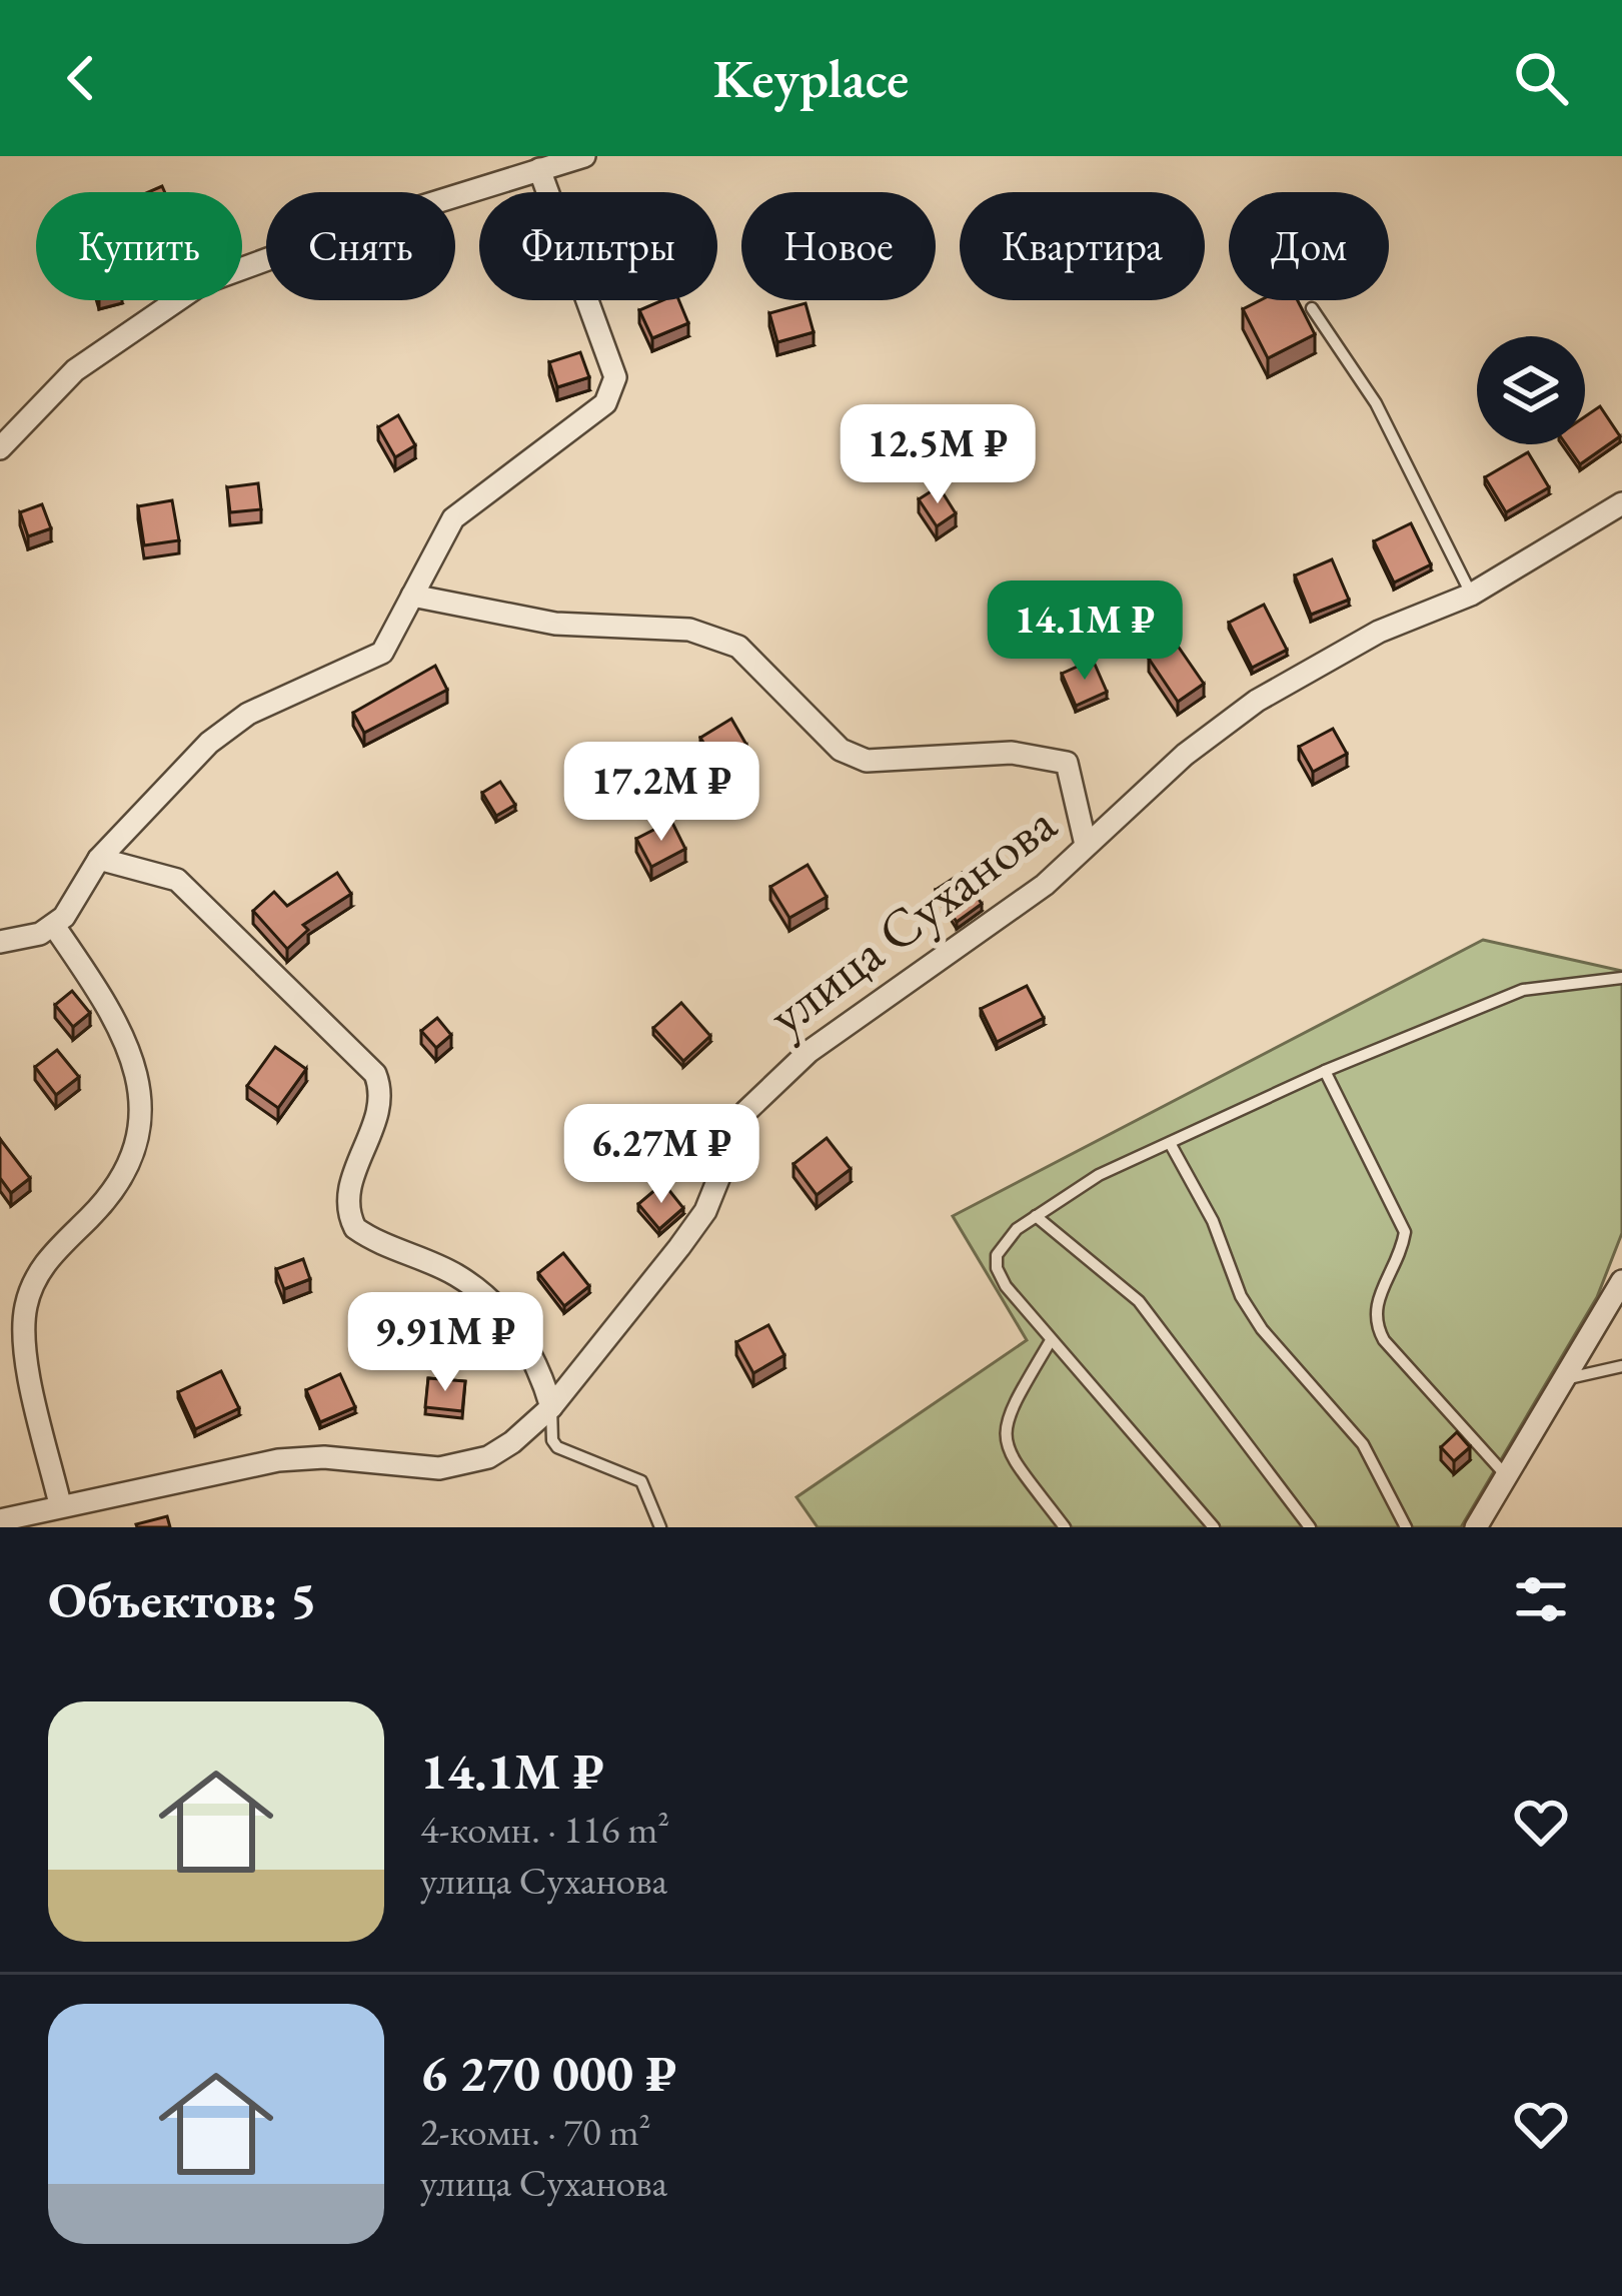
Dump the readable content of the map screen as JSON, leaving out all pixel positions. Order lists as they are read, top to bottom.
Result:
{
  "streets": {
    "street": ["улица Суханова"]
  },
  "page": {
    "header": "Keyplace",
    "chip": [
      "Купить",
      "Снять",
      "Фильтры",
      "Новое",
      "Квартира",
      "Дом"
    ],
    "price": [
      "12.5M ₽",
      "14.1M ₽",
      "17.2M ₽",
      "6.27M ₽",
      "9.91M ₽"
    ],
    "heading": "Объектов: 5",
    "list": [
      {
        "name": "14.1M ₽",
        "note": "4-комн. · 116 m² · улица Суханова"
      },
      {
        "name": "6 270 000 ₽",
        "note": "2-комн. · 70 m² · улица Суханова"
      }
    ]
  }
}
